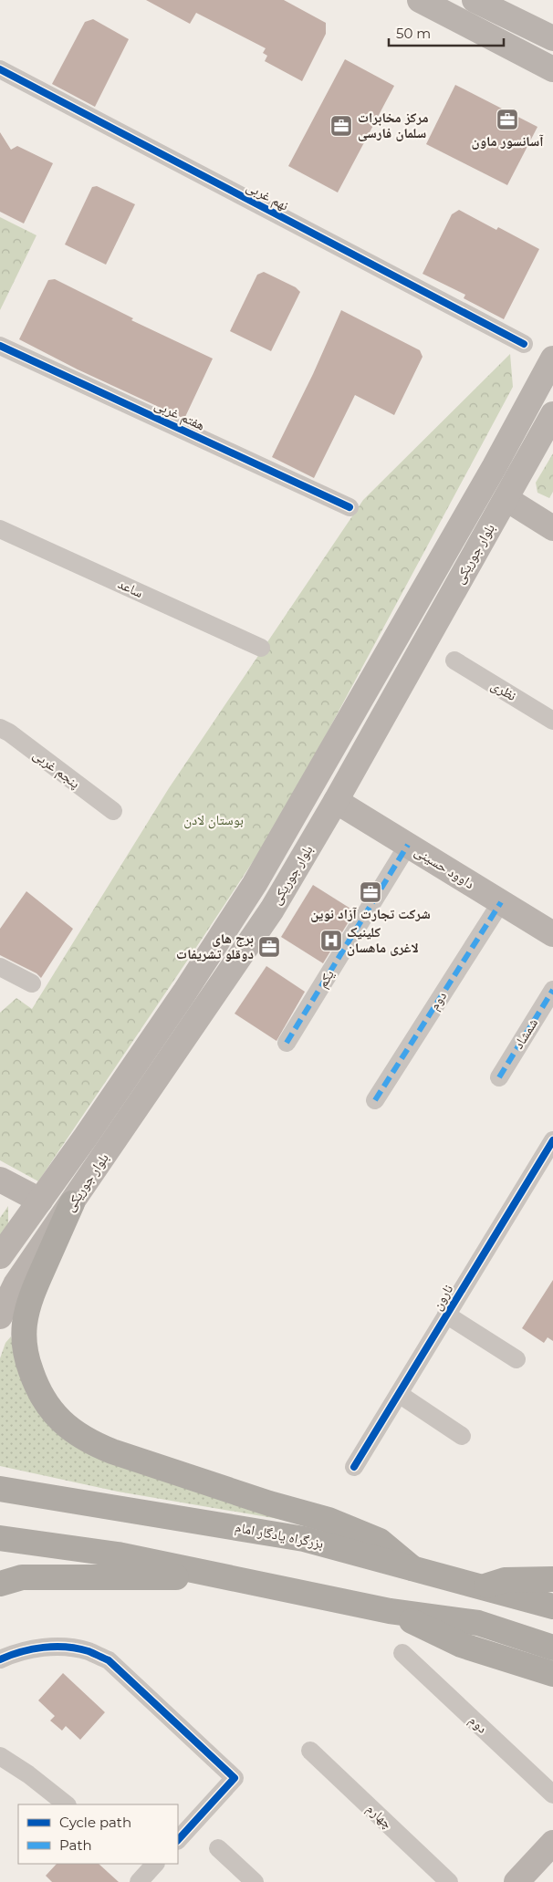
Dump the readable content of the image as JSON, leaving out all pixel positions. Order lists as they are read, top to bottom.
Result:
{
  "streets": {
    "highway": ["بزرگراه یادگار امام"],
    "main road": ["بلوار جوریکی", "داوود حسینی"],
    "street": [
      "نهم غربی",
      "هفتم غربی",
      "ساعد",
      "نظری",
      "پنجم غربی",
      "یکم",
      "دوم",
      "شمشاد",
      "نارون",
      "چهارم"
    ]
  },
  "crossings": [
    ["بلوار جوریکی", "داوود حسینی"],
    ["داوود حسینی", "یکم"],
    ["داوود حسینی", "دوم"]
  ],
  "parks": ["بوستان لادن"],
  "places": {
    "office": [
      "آسانسور ماون",
      "مرکز مخابرات سلمان فارسی",
      "شرکت تجارت آزاد نوین",
      "برج های دوقلو تشریفات"
    ],
    "hospital": ["کلینیک لاغری ماهسان"]
  },
  "legend": ["Cycle path", "Path"],
  "scale_bar": "50 m"
}
